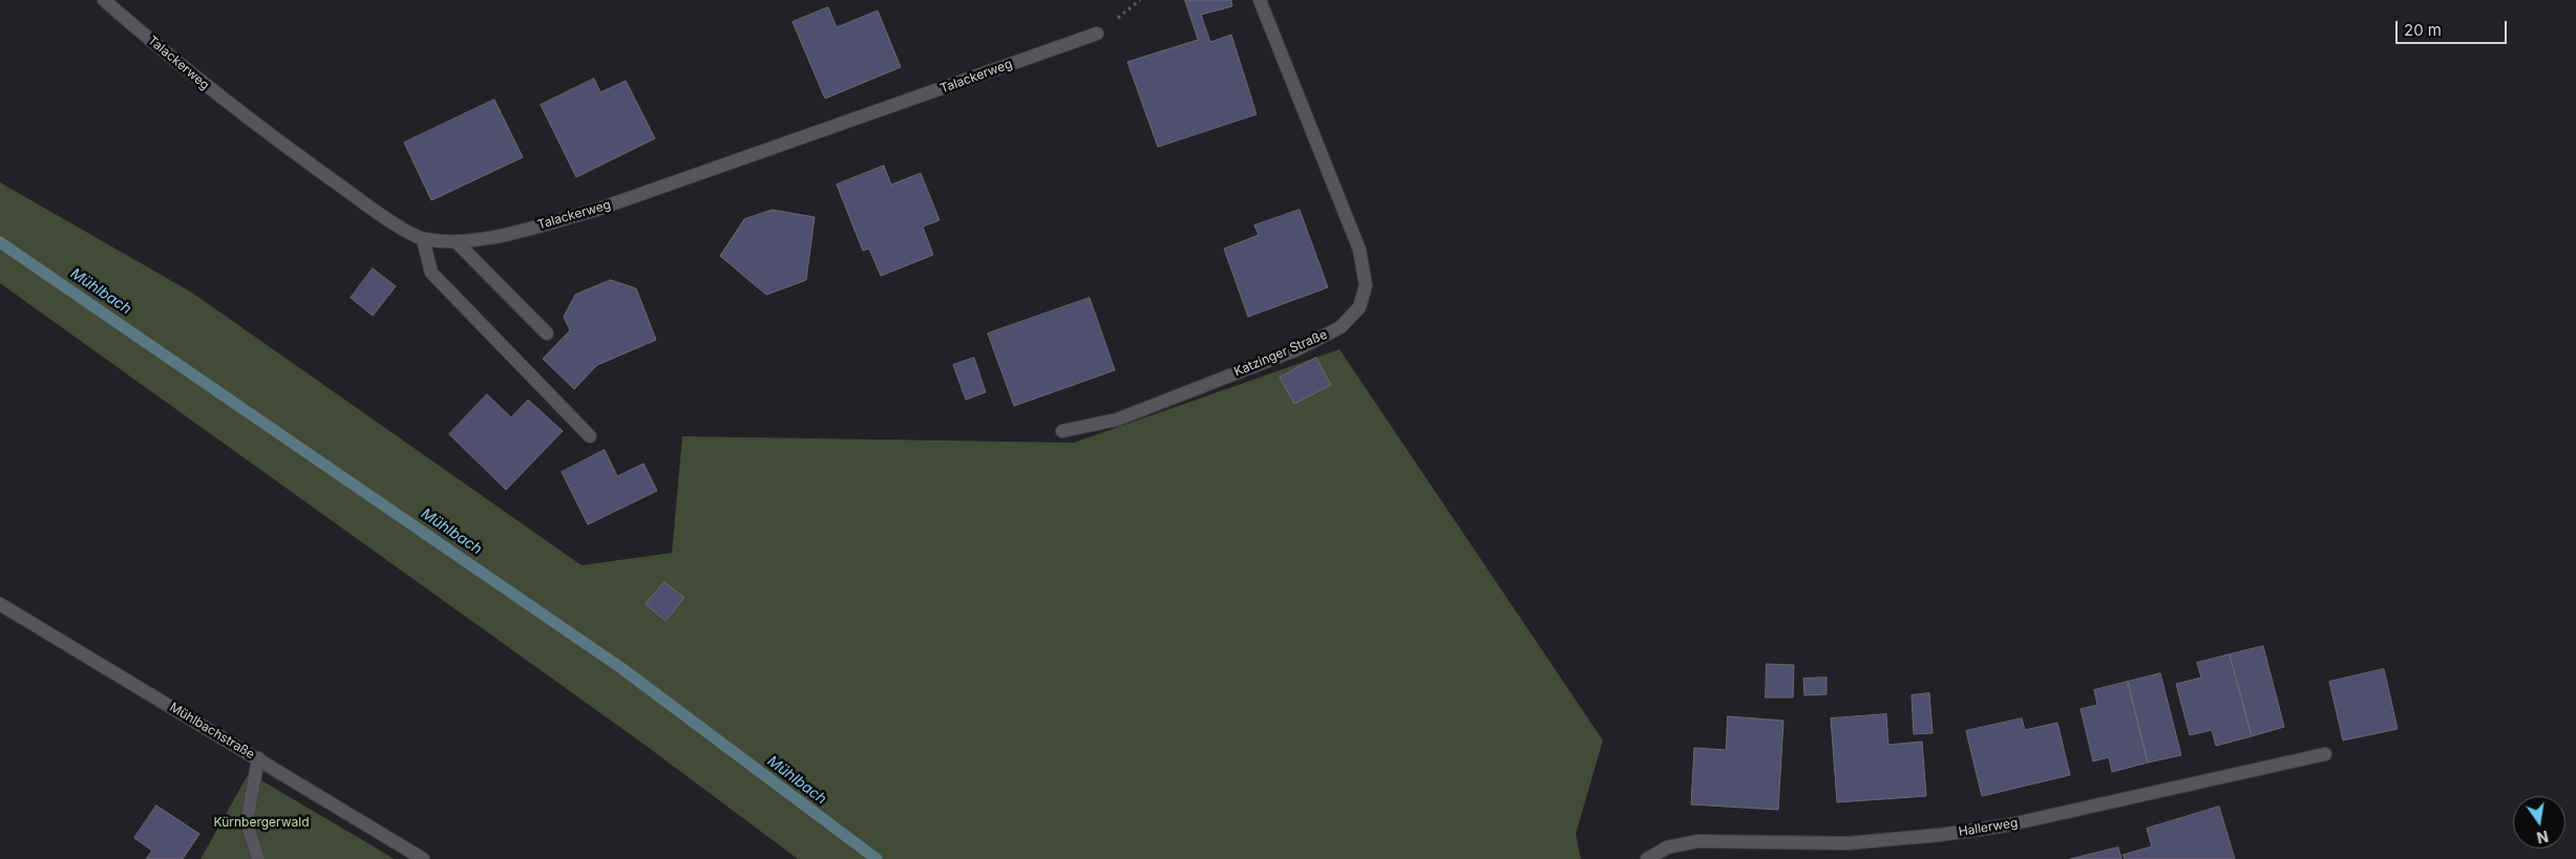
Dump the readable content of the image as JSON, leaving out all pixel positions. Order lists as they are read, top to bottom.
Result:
{
  "streets": {
    "street": [
      "Talackerweg",
      "Katzinger Straße",
      "Mühlbachstraße",
      "Hallerweg"
    ]
  },
  "water": ["Mühlbach"],
  "parks": ["Kürnbergerwald"],
  "scale_bar": "20 m",
  "north": "bottom"
}
